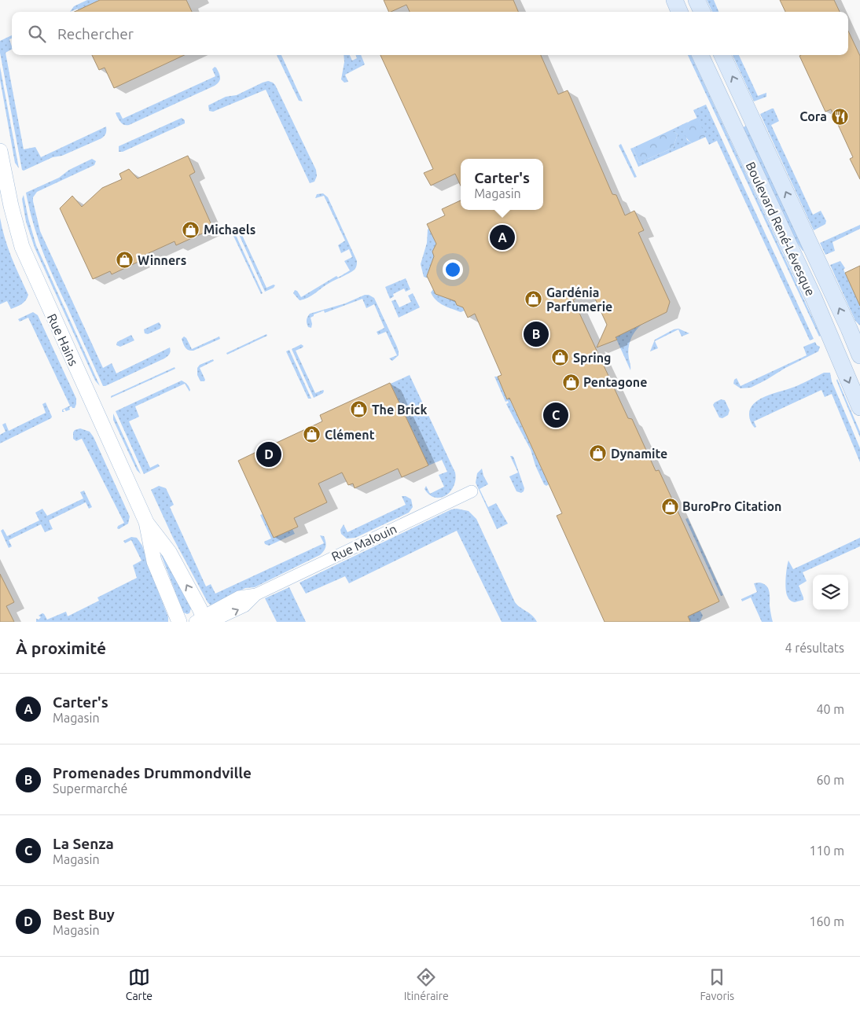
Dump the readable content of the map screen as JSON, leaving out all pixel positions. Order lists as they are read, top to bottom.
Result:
{
  "streets": {
    "main road": ["Boulevard René-Lévesque"],
    "street": ["Rue Hains", "Rue Malouin"]
  },
  "crossings": [
    ["Rue Hains", "Rue Malouin"]
  ],
  "places": {
    "restaurant": ["Cora"],
    "shop": [
      "Michaels",
      "Winners",
      "Gardénia Parfumerie",
      "Spring",
      "Pentagone",
      "The Brick",
      "Clément",
      "Dynamite",
      "BuroPro Citation"
    ]
  },
  "page": {
    "search": "Rechercher",
    "popup": ["Carter's", "Magasin"],
    "pins": [
      "A",
      "B",
      "C",
      "D"
    ],
    "heading": ["À proximité", "4 résultats"],
    "list": [
      {
        "mark": "A",
        "name": "Carter's",
        "note": "Magasin",
        "value": "40 m"
      },
      {
        "mark": "B",
        "name": "Promenades Drummondville",
        "note": "Supermarché",
        "value": "60 m"
      },
      {
        "mark": "C",
        "name": "La Senza",
        "note": "Magasin",
        "value": "110 m"
      },
      {
        "mark": "D",
        "name": "Best Buy",
        "note": "Magasin",
        "value": "160 m"
      }
    ],
    "nav": ["Carte", "Itinéraire", "Favoris"]
  }
}
